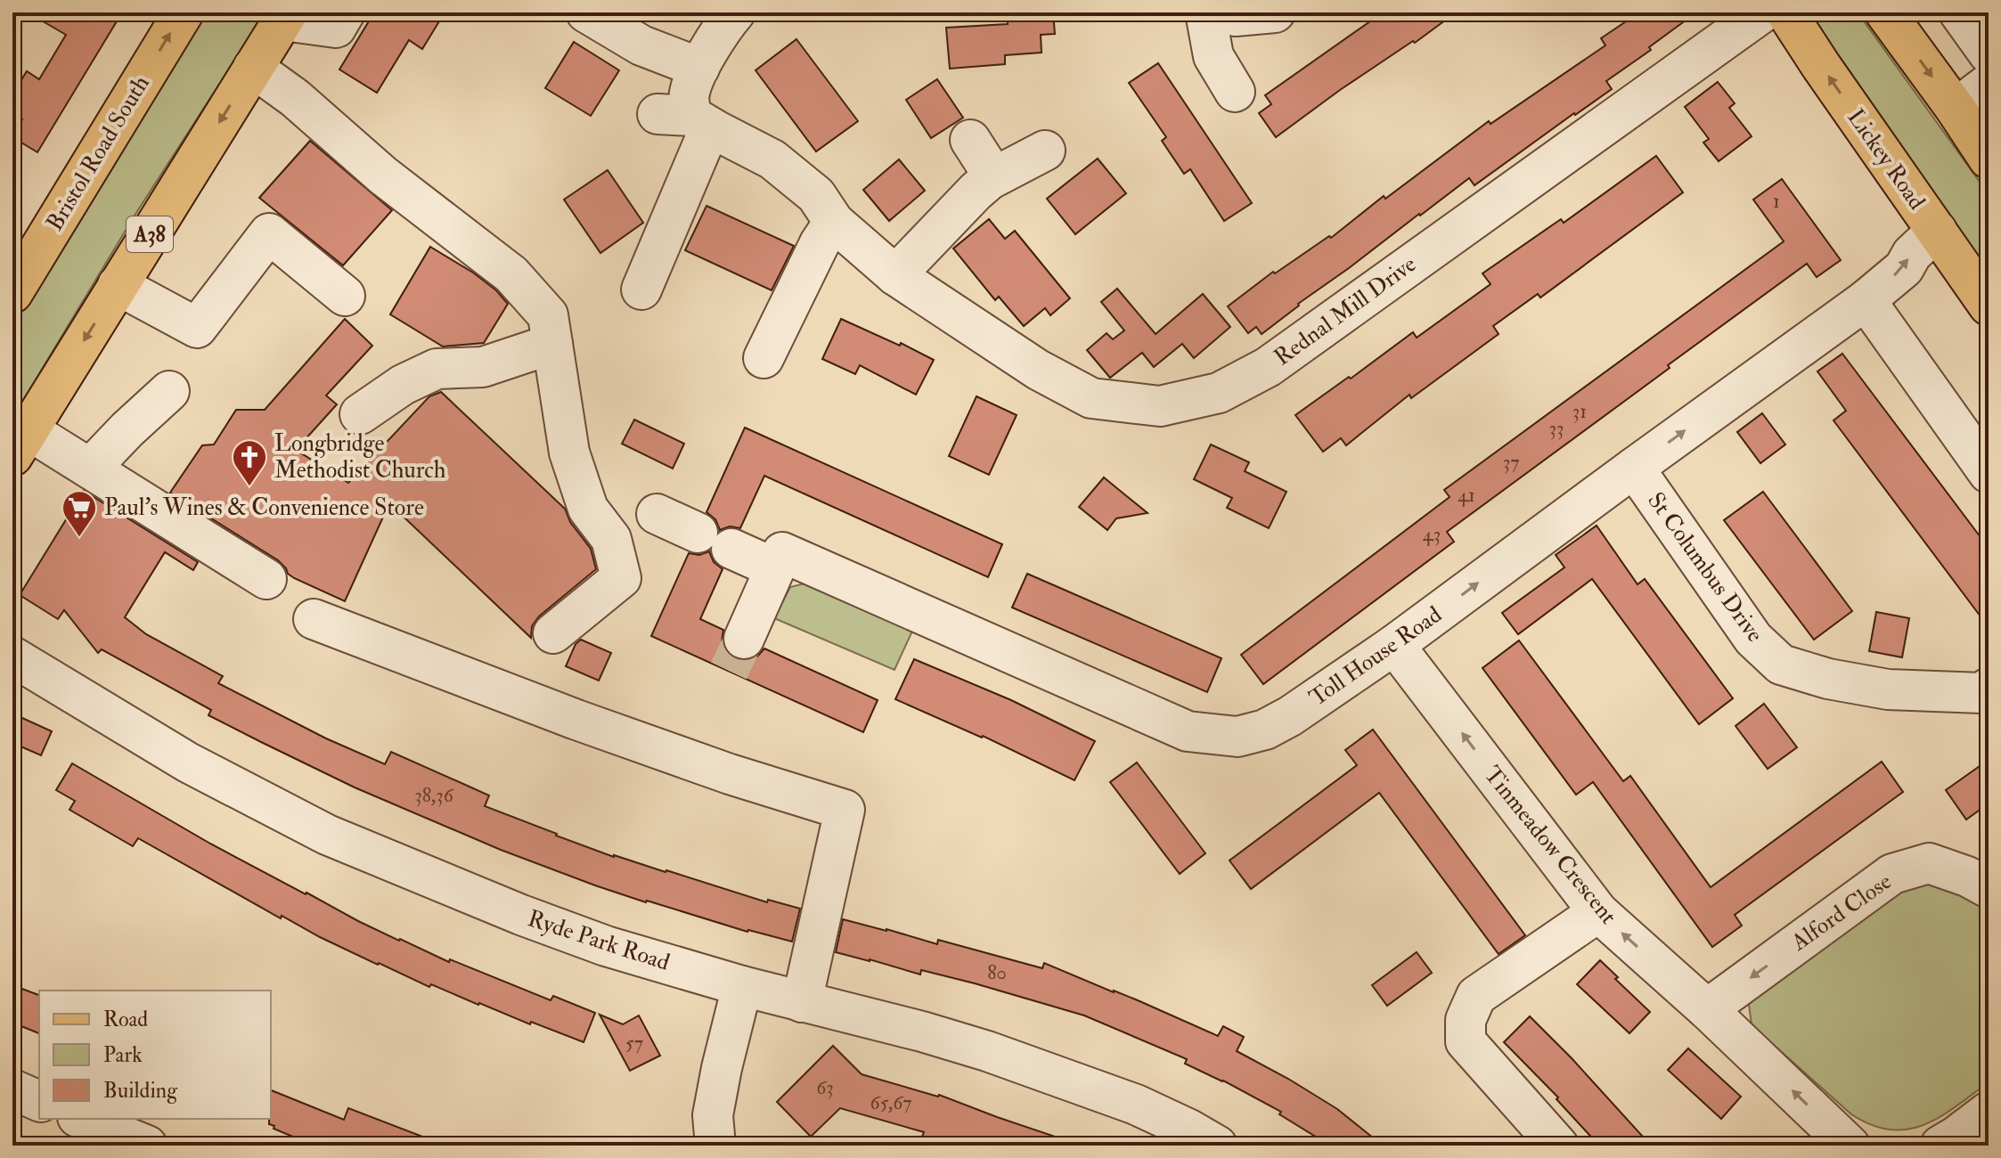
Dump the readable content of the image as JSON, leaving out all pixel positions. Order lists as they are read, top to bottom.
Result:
{
  "streets": {
    "main road": ["Bristol Road South", "Lickey Road", "A38"],
    "street": [
      "Rednal Mill Drive",
      "St Columbus Drive",
      "Toll House Road",
      "Tinmeadow Crescent",
      "Alford Close",
      "Ryde Park Road"
    ]
  },
  "crossings": [
    ["Lickey Road", "Toll House Road"],
    ["St Columbus Drive", "Toll House Road"],
    ["Toll House Road", "Tinmeadow Crescent"],
    ["Tinmeadow Crescent", "Alford Close"]
  ],
  "one_way": ["Toll House Road", "Tinmeadow Crescent", "Alford Close"],
  "places": {
    "church": ["Longbridge Methodist Church"],
    "supermarket": ["Paul's Wines & Convenience Store"]
  },
  "house_numbers": [
    "1",
    "31",
    "33",
    "37",
    "41",
    "43",
    "38,36",
    "80",
    "57",
    "63",
    "65,67"
  ],
  "legend": ["Road", "Park", "Building"]
}
